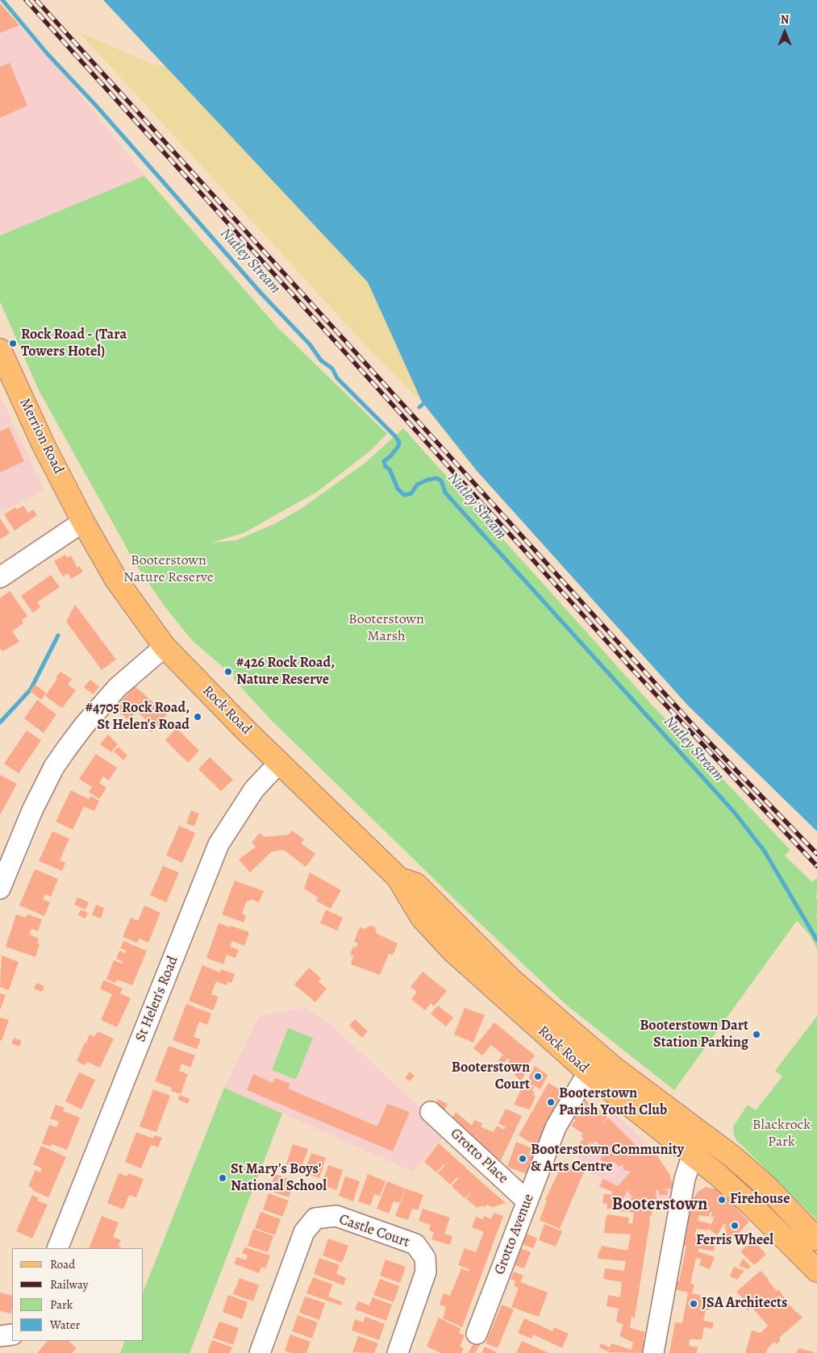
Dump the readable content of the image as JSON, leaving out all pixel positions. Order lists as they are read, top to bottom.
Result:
{
  "streets": {
    "main road": ["Merrion Road", "Rock Road"],
    "street": [
      "St Helen's Road",
      "Grotto Place",
      "Castle Court",
      "Grotto Avenue"
    ]
  },
  "crossings": [
    ["Merrion Road", "Rock Road"],
    ["Rock Road", "St Helen's Road"],
    ["Rock Road", "Grotto Avenue"],
    ["Grotto Place", "Grotto Avenue"]
  ],
  "districts": ["Booterstown"],
  "water": ["Nutley Stream"],
  "parks": ["Booterstown Nature Reserve", "Booterstown Marsh", "Blackrock Park"],
  "places": [
    "Rock Road - (Tara Towers Hotel)",
    "#426 Rock Road, Nature Reserve",
    "#4705 Rock Road, St Helen's Road",
    "Booterstown Dart Station Parking",
    "Booterstown Court",
    "Booterstown Parish Youth Club",
    "Booterstown Community & Arts Centre",
    "St Mary's Boys' National School",
    "Firehouse",
    "Ferris Wheel",
    "JSA Architects"
  ],
  "legend": [
    "Road",
    "Railway",
    "Park",
    "Water"
  ],
  "north": "top"
}
